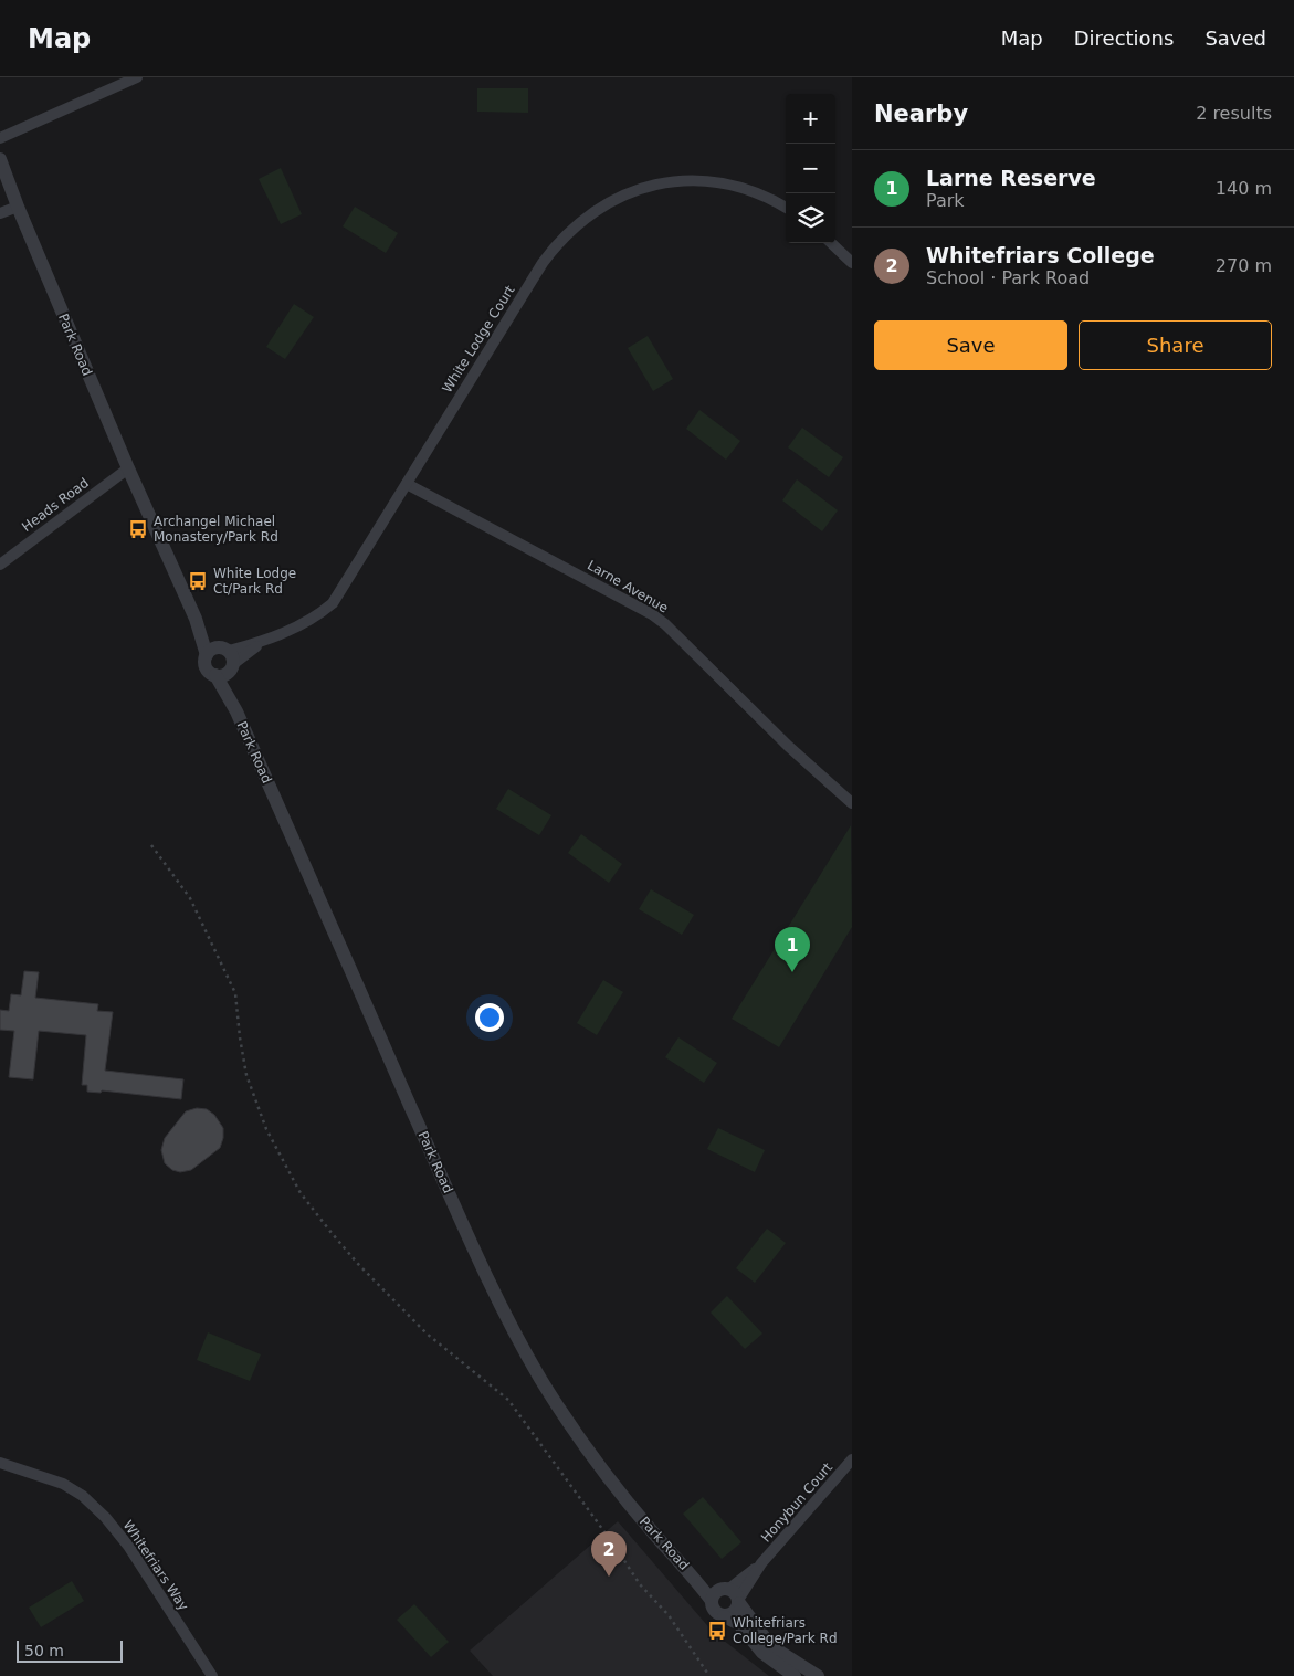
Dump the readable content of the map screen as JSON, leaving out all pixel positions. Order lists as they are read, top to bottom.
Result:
{
  "streets": {
    "street": [
      "White Lodge Court",
      "Park Road",
      "Heads Road",
      "Larne Avenue",
      "Honybun Court",
      "Whitefriars Way"
    ]
  },
  "crossings": [
    ["White Lodge Court", "Park Road"],
    ["White Lodge Court", "Larne Avenue"],
    ["Park Road", "Heads Road"],
    ["Park Road", "Honybun Court"]
  ],
  "places": {
    "bus stop": ["Archangel Michael Monastery/Park Rd", "White Lodge Ct/Park Rd", "Whitefriars College/Park Rd"]
  },
  "scale_bar": "50 m",
  "page": {
    "header": "Map",
    "nav": ["Map", "Directions", "Saved"],
    "heading": ["Nearby", "2 results"],
    "map_buttons": ["+", "−"],
    "list": [
      {
        "mark": "1",
        "name": "Larne Reserve",
        "note": "Park",
        "value": "140 m"
      },
      {
        "mark": "2",
        "name": "Whitefriars College",
        "note": "School · Park Road",
        "value": "270 m"
      }
    ],
    "buttons": ["Save", "Share"],
    "pins": ["1", "2"],
    "scale": "50 m"
  }
}
